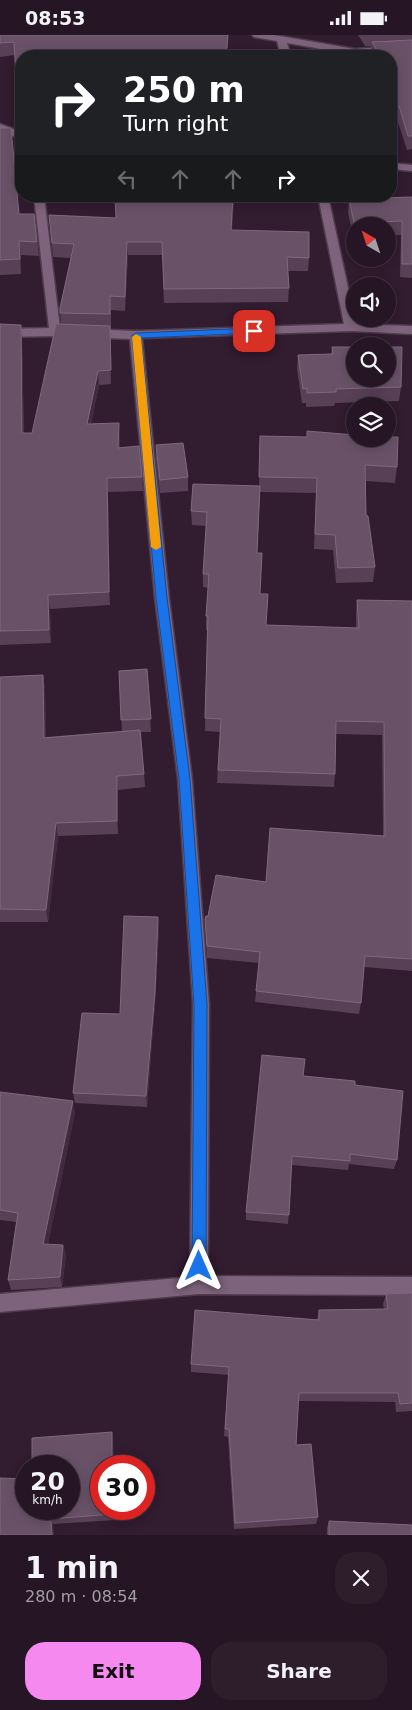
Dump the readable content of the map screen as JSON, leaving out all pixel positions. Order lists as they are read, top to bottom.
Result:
{
  "north": "top left",
  "page": {
    "status": "08:53",
    "turn": ["250 m", "Turn right"],
    "speed": "20 km/h",
    "limit": "30",
    "heading": ["1 min", "280 m · 08:54"],
    "buttons": ["Exit", "Share"]
  }
}
